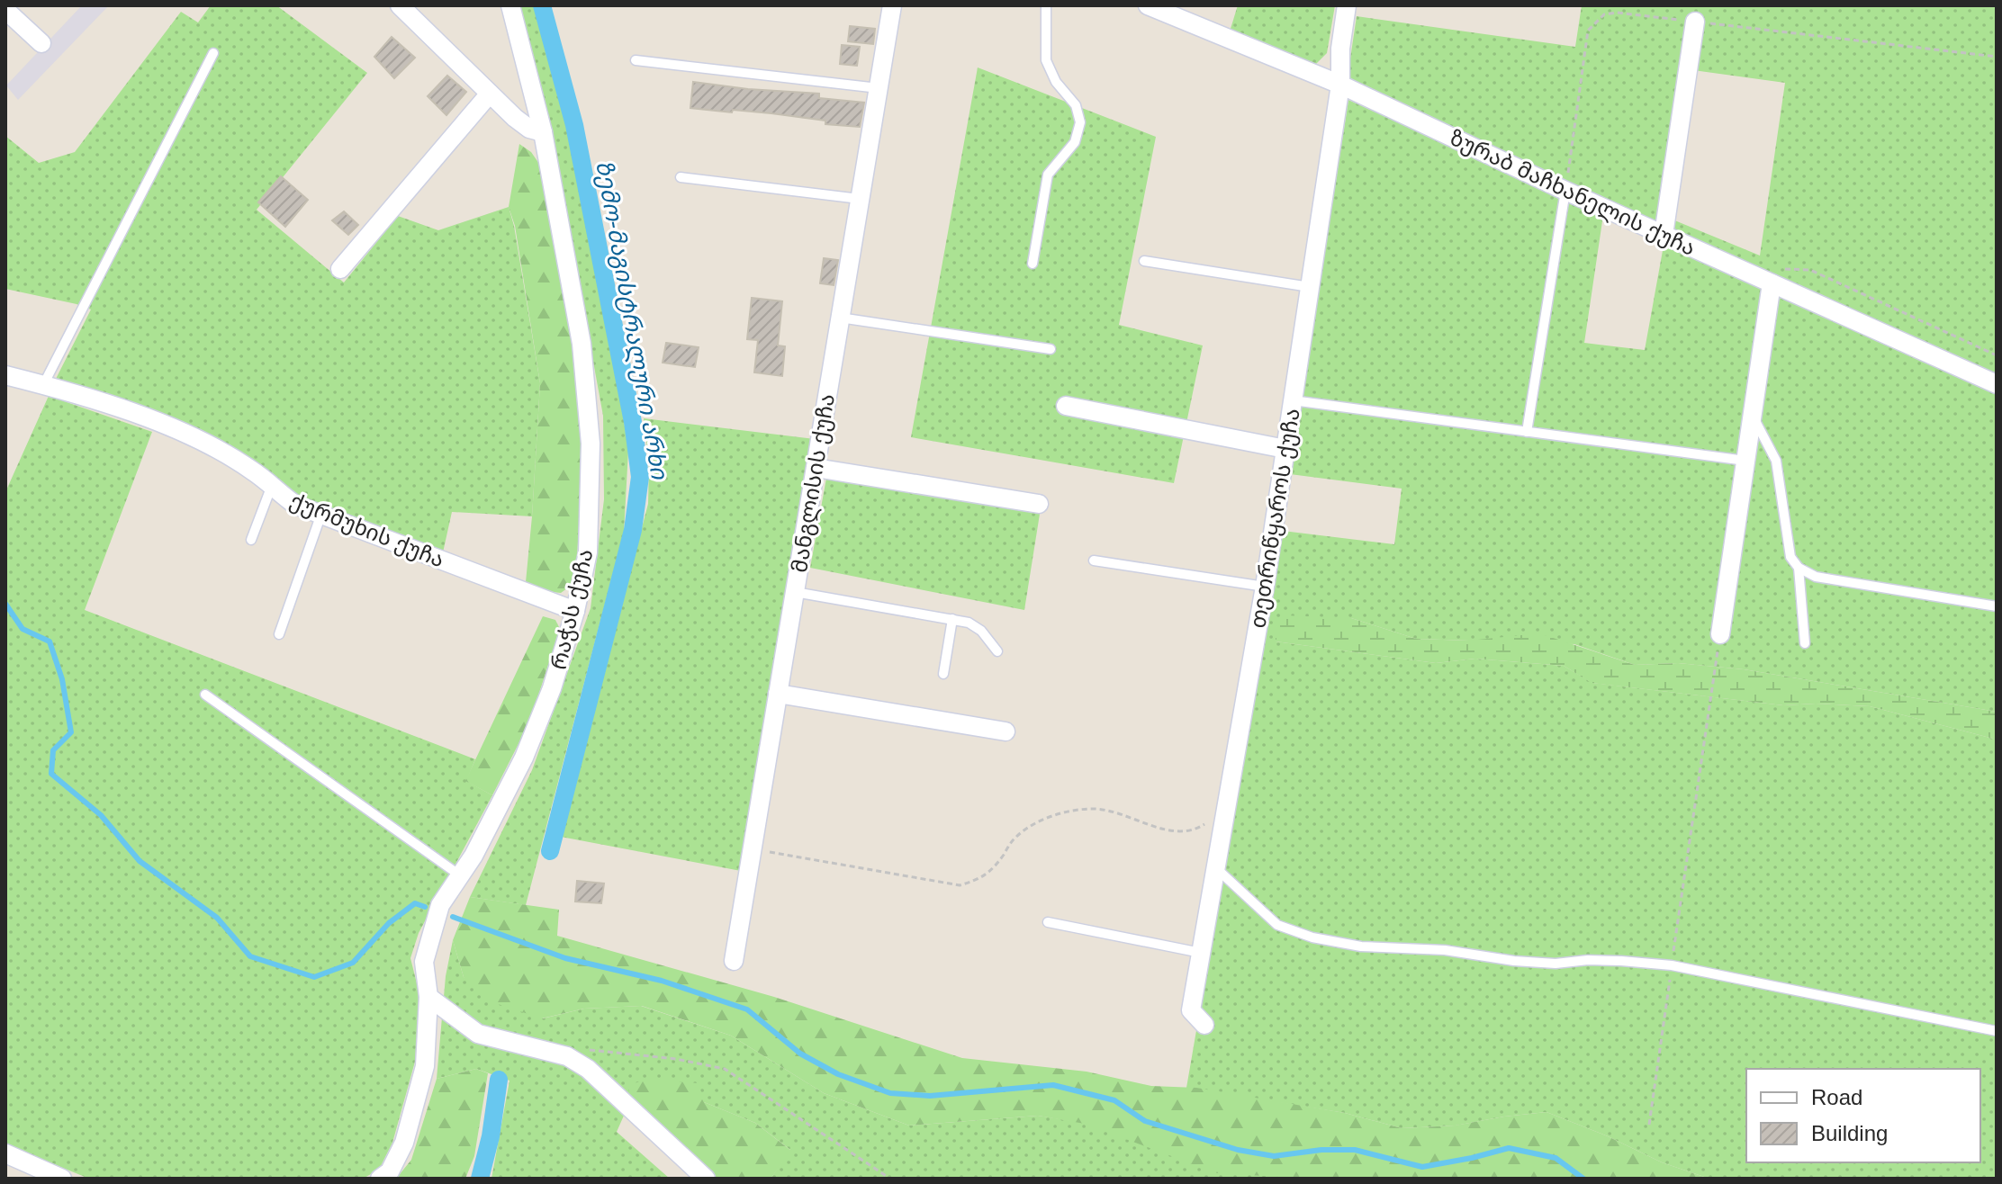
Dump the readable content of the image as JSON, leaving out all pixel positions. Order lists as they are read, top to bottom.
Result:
{
  "streets": {
    "street": [
      "ზურაბ მაჩხანელის ქუჩა",
      "მანგლისის ქუჩა",
      "თეთრიწყაროს ქუჩა",
      "ქურმუხის ქუჩა",
      "რაჭას ქუჩა"
    ]
  },
  "crossings": [
    ["ზურაბ მაჩხანელის ქუჩა", "თეთრიწყაროს ქუჩა"],
    ["ქურმუხის ქუჩა", "რაჭას ქუჩა"]
  ],
  "water": ["ზემო-მაგისტრალური არხი"],
  "legend": ["Road", "Building"]
}
